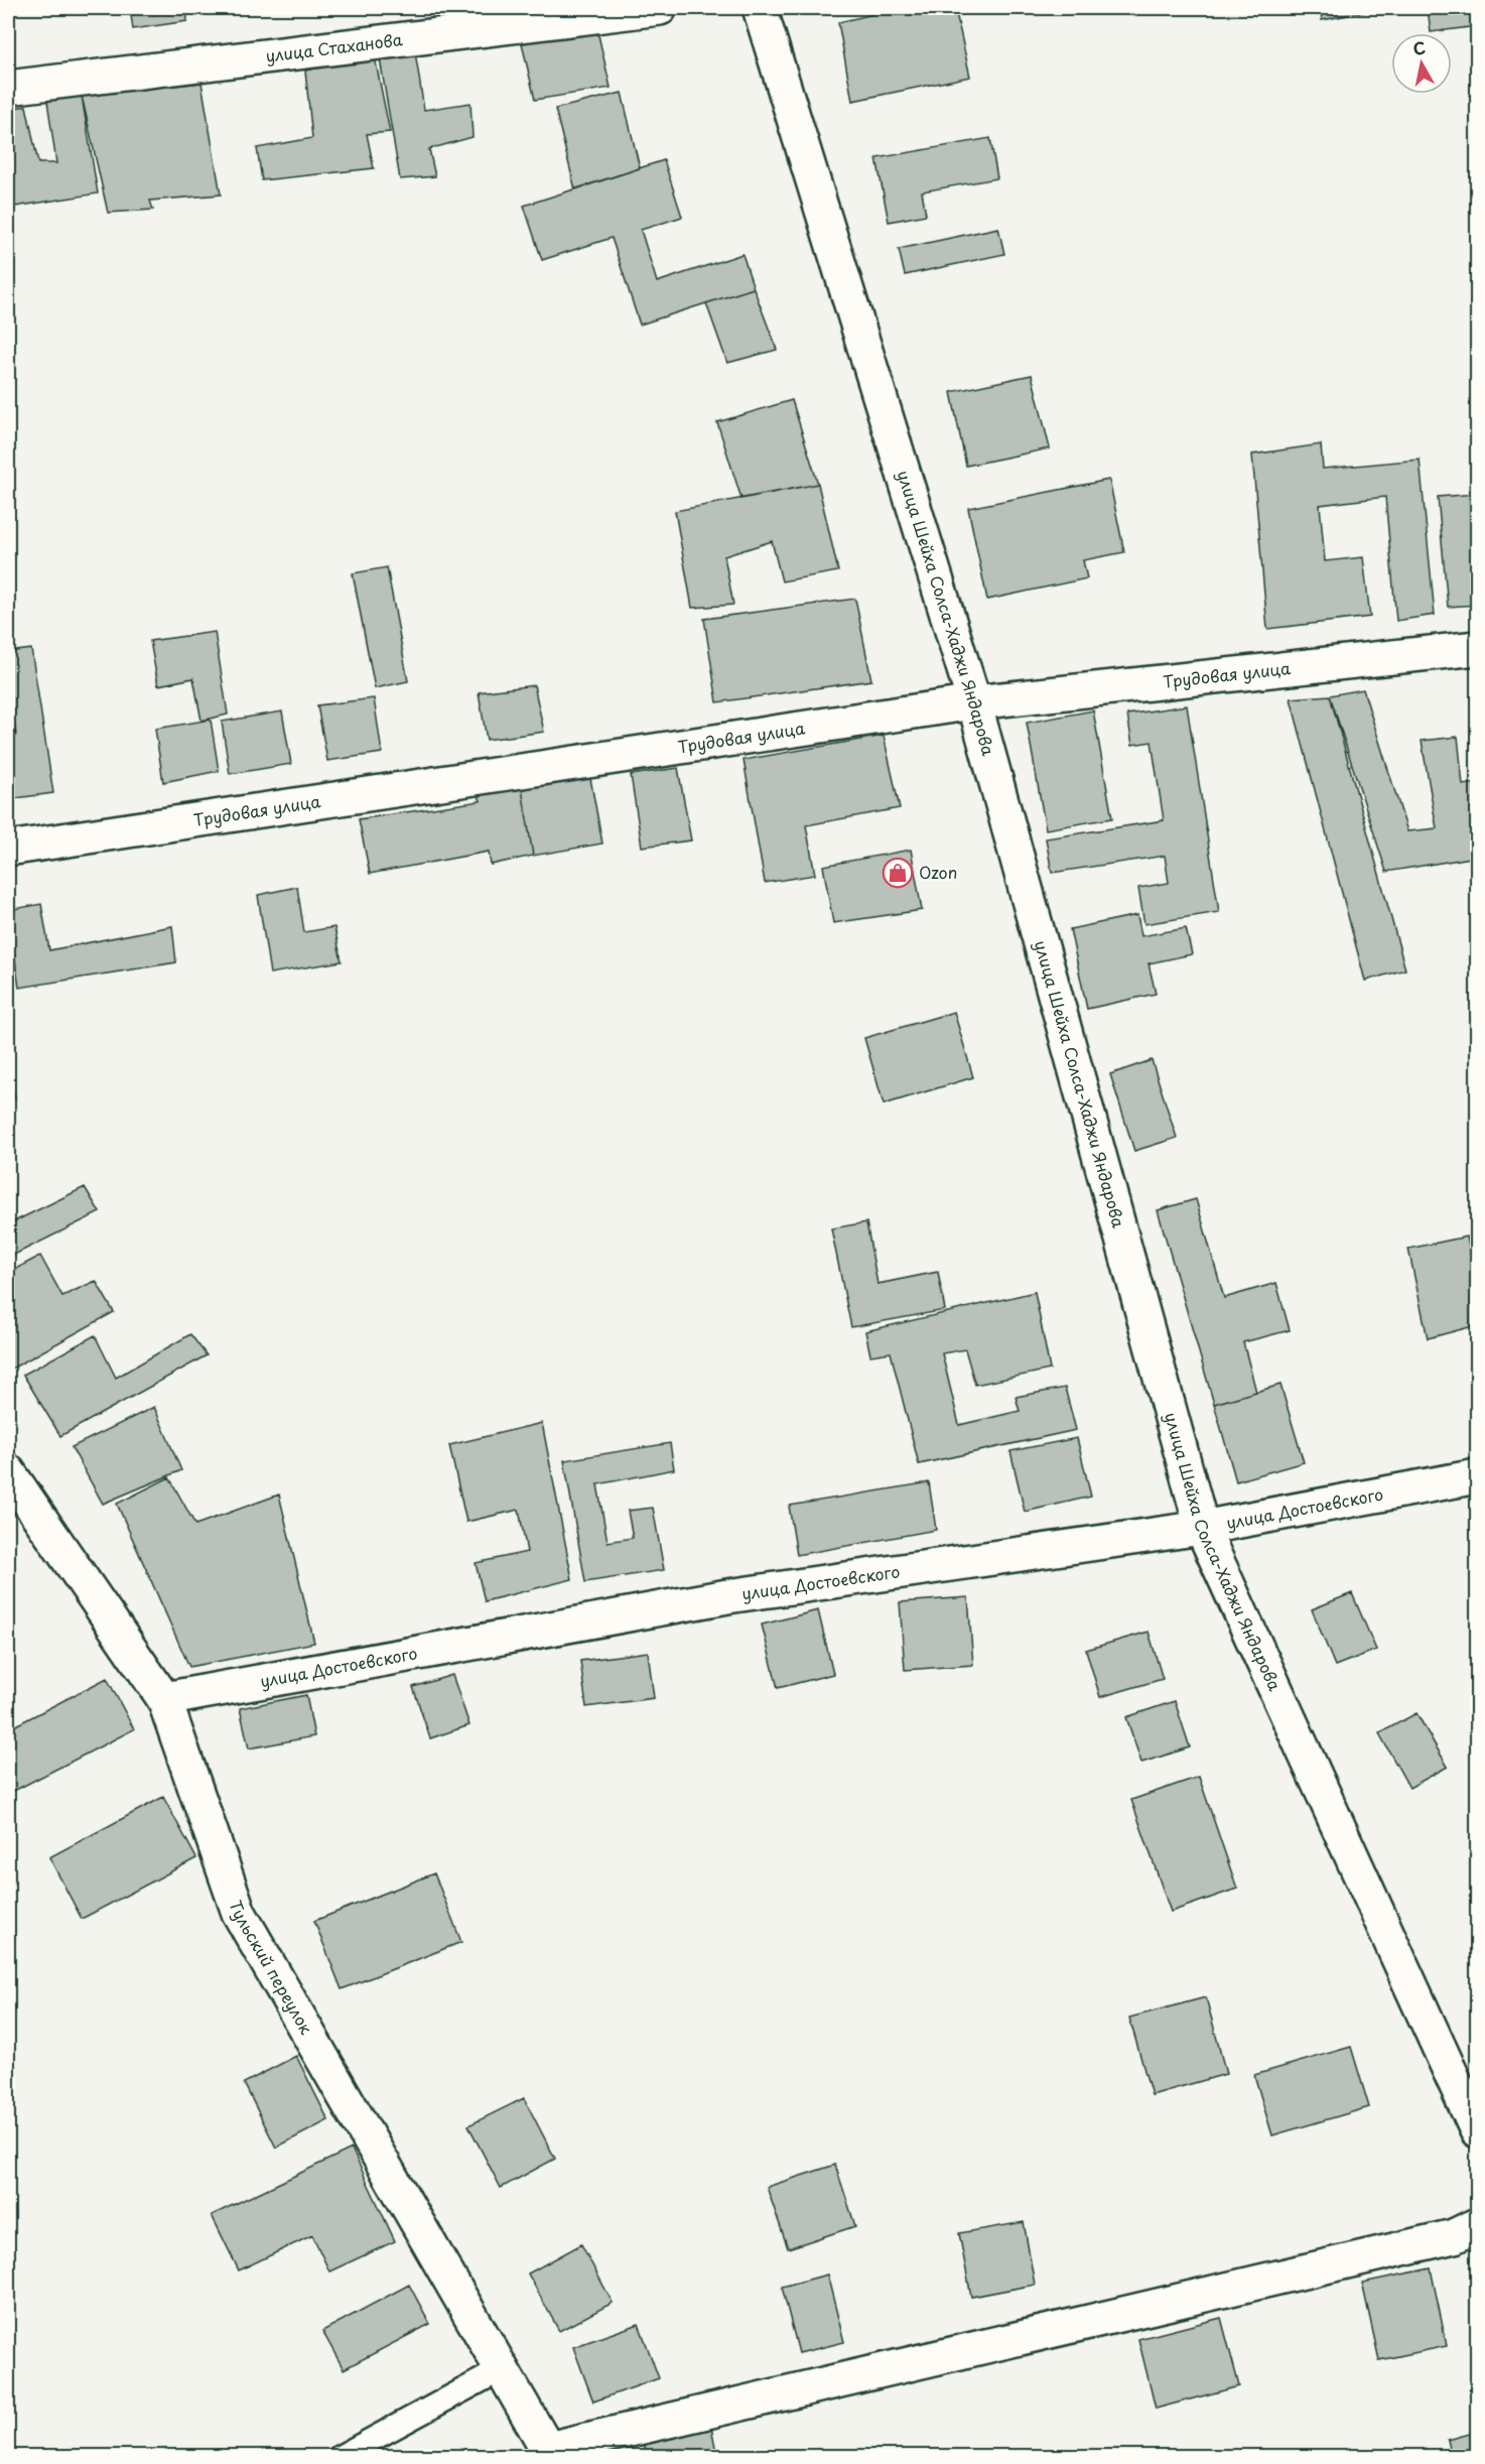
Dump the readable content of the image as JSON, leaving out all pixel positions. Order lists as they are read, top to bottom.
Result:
{
  "streets": {
    "street": [
      "улица Стаханова",
      "улица Шейха Солса-Хаджи Яндарова",
      "Трудовая улица",
      "улица Достоевского",
      "Тульский переулок"
    ]
  },
  "crossings": [
    ["улица Шейха Солса-Хаджи Яндарова", "Трудовая улица"],
    ["улица Шейха Солса-Хаджи Яндарова", "улица Достоевского"],
    ["улица Достоевского", "Тульский переулок"]
  ],
  "places": {
    "shop": ["Ozon"]
  },
  "north": "top"
}
